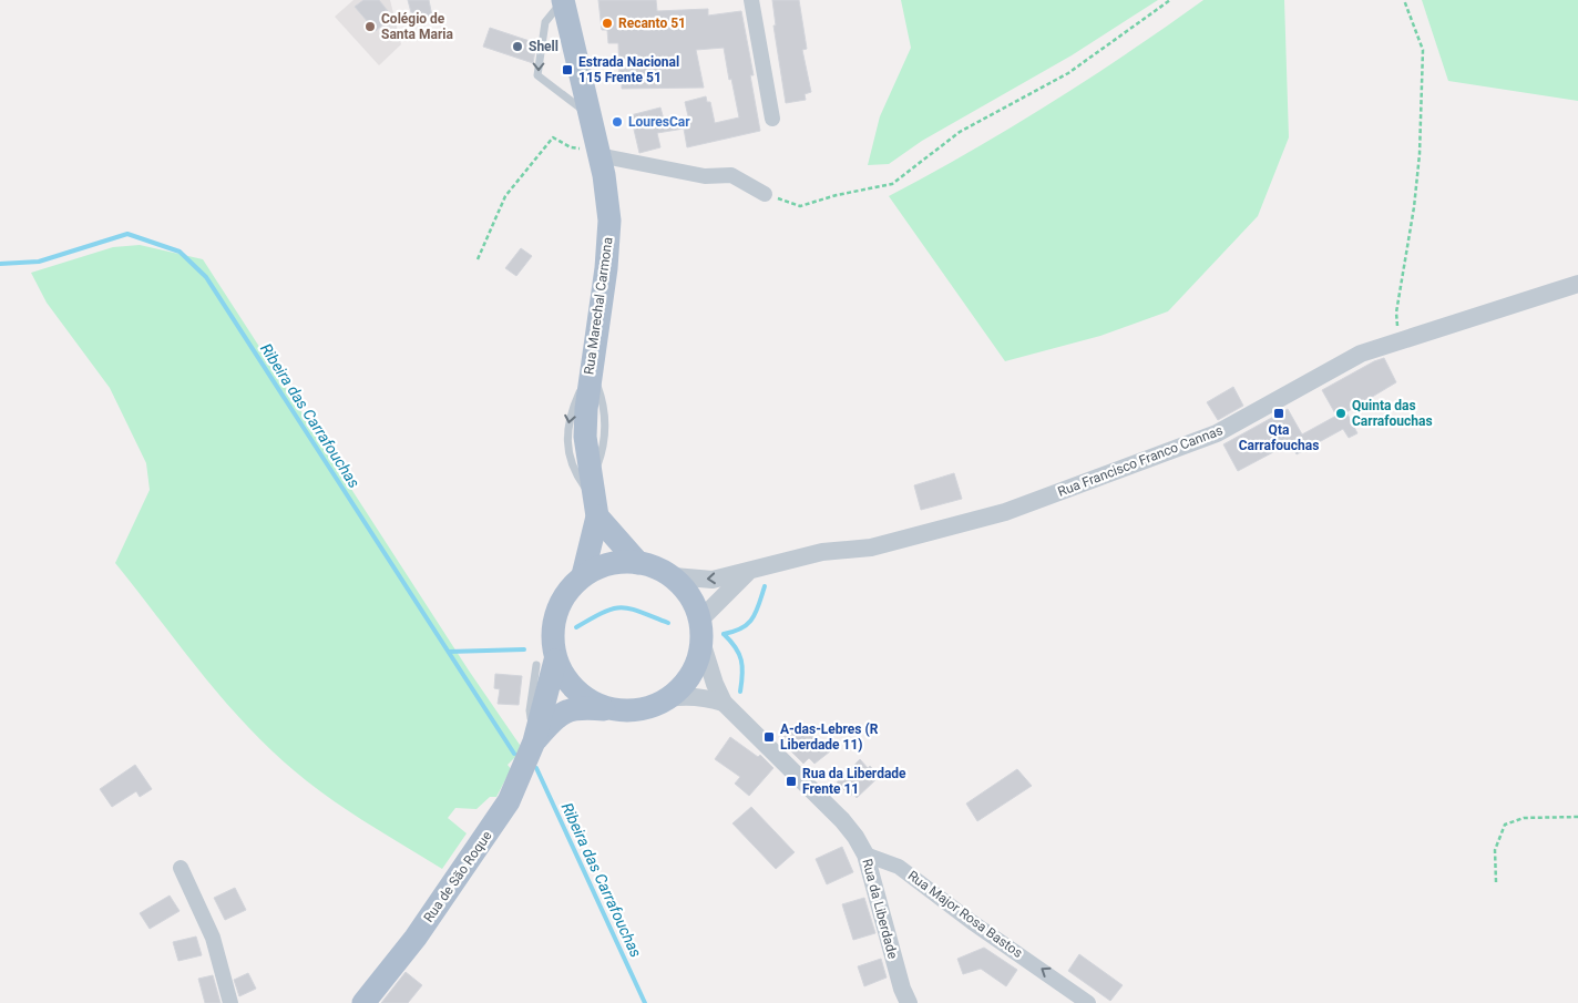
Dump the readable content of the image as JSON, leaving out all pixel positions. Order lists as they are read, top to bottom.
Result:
{
  "streets": {
    "main road": ["Rua Marechal Carmona", "Rua de São Roque"],
    "street": ["Rua Francisco Franco Cannas", "Rua da Liberdade", "Rua Major Rosa Bastos"]
  },
  "crossings": [
    ["Rua Marechal Carmona", "Rua Francisco Franco Cannas"],
    ["Rua Marechal Carmona", "Rua de São Roque"],
    ["Rua Marechal Carmona", "Rua da Liberdade"],
    ["Rua Francisco Franco Cannas", "Rua de São Roque"],
    ["Rua Francisco Franco Cannas", "Rua da Liberdade"],
    ["Rua de São Roque", "Rua da Liberdade"],
    ["Rua da Liberdade", "Rua Major Rosa Bastos"]
  ],
  "one_way": ["Rua Major Rosa Bastos"],
  "water": ["Ribeira das Carrafouchas"],
  "places": {
    "other": [
      "Recanto 51",
      "Colégio de Santa Maria",
      "Shell",
      "LouresCar",
      "Quinta das Carrafouchas"
    ],
    "transit": [
      "Estrada Nacional 115 Frente 51",
      "Qta Carrafouchas",
      "A-das-Lebres (R Liberdade 11)",
      "Rua da Liberdade Frente 11"
    ]
  }
}
